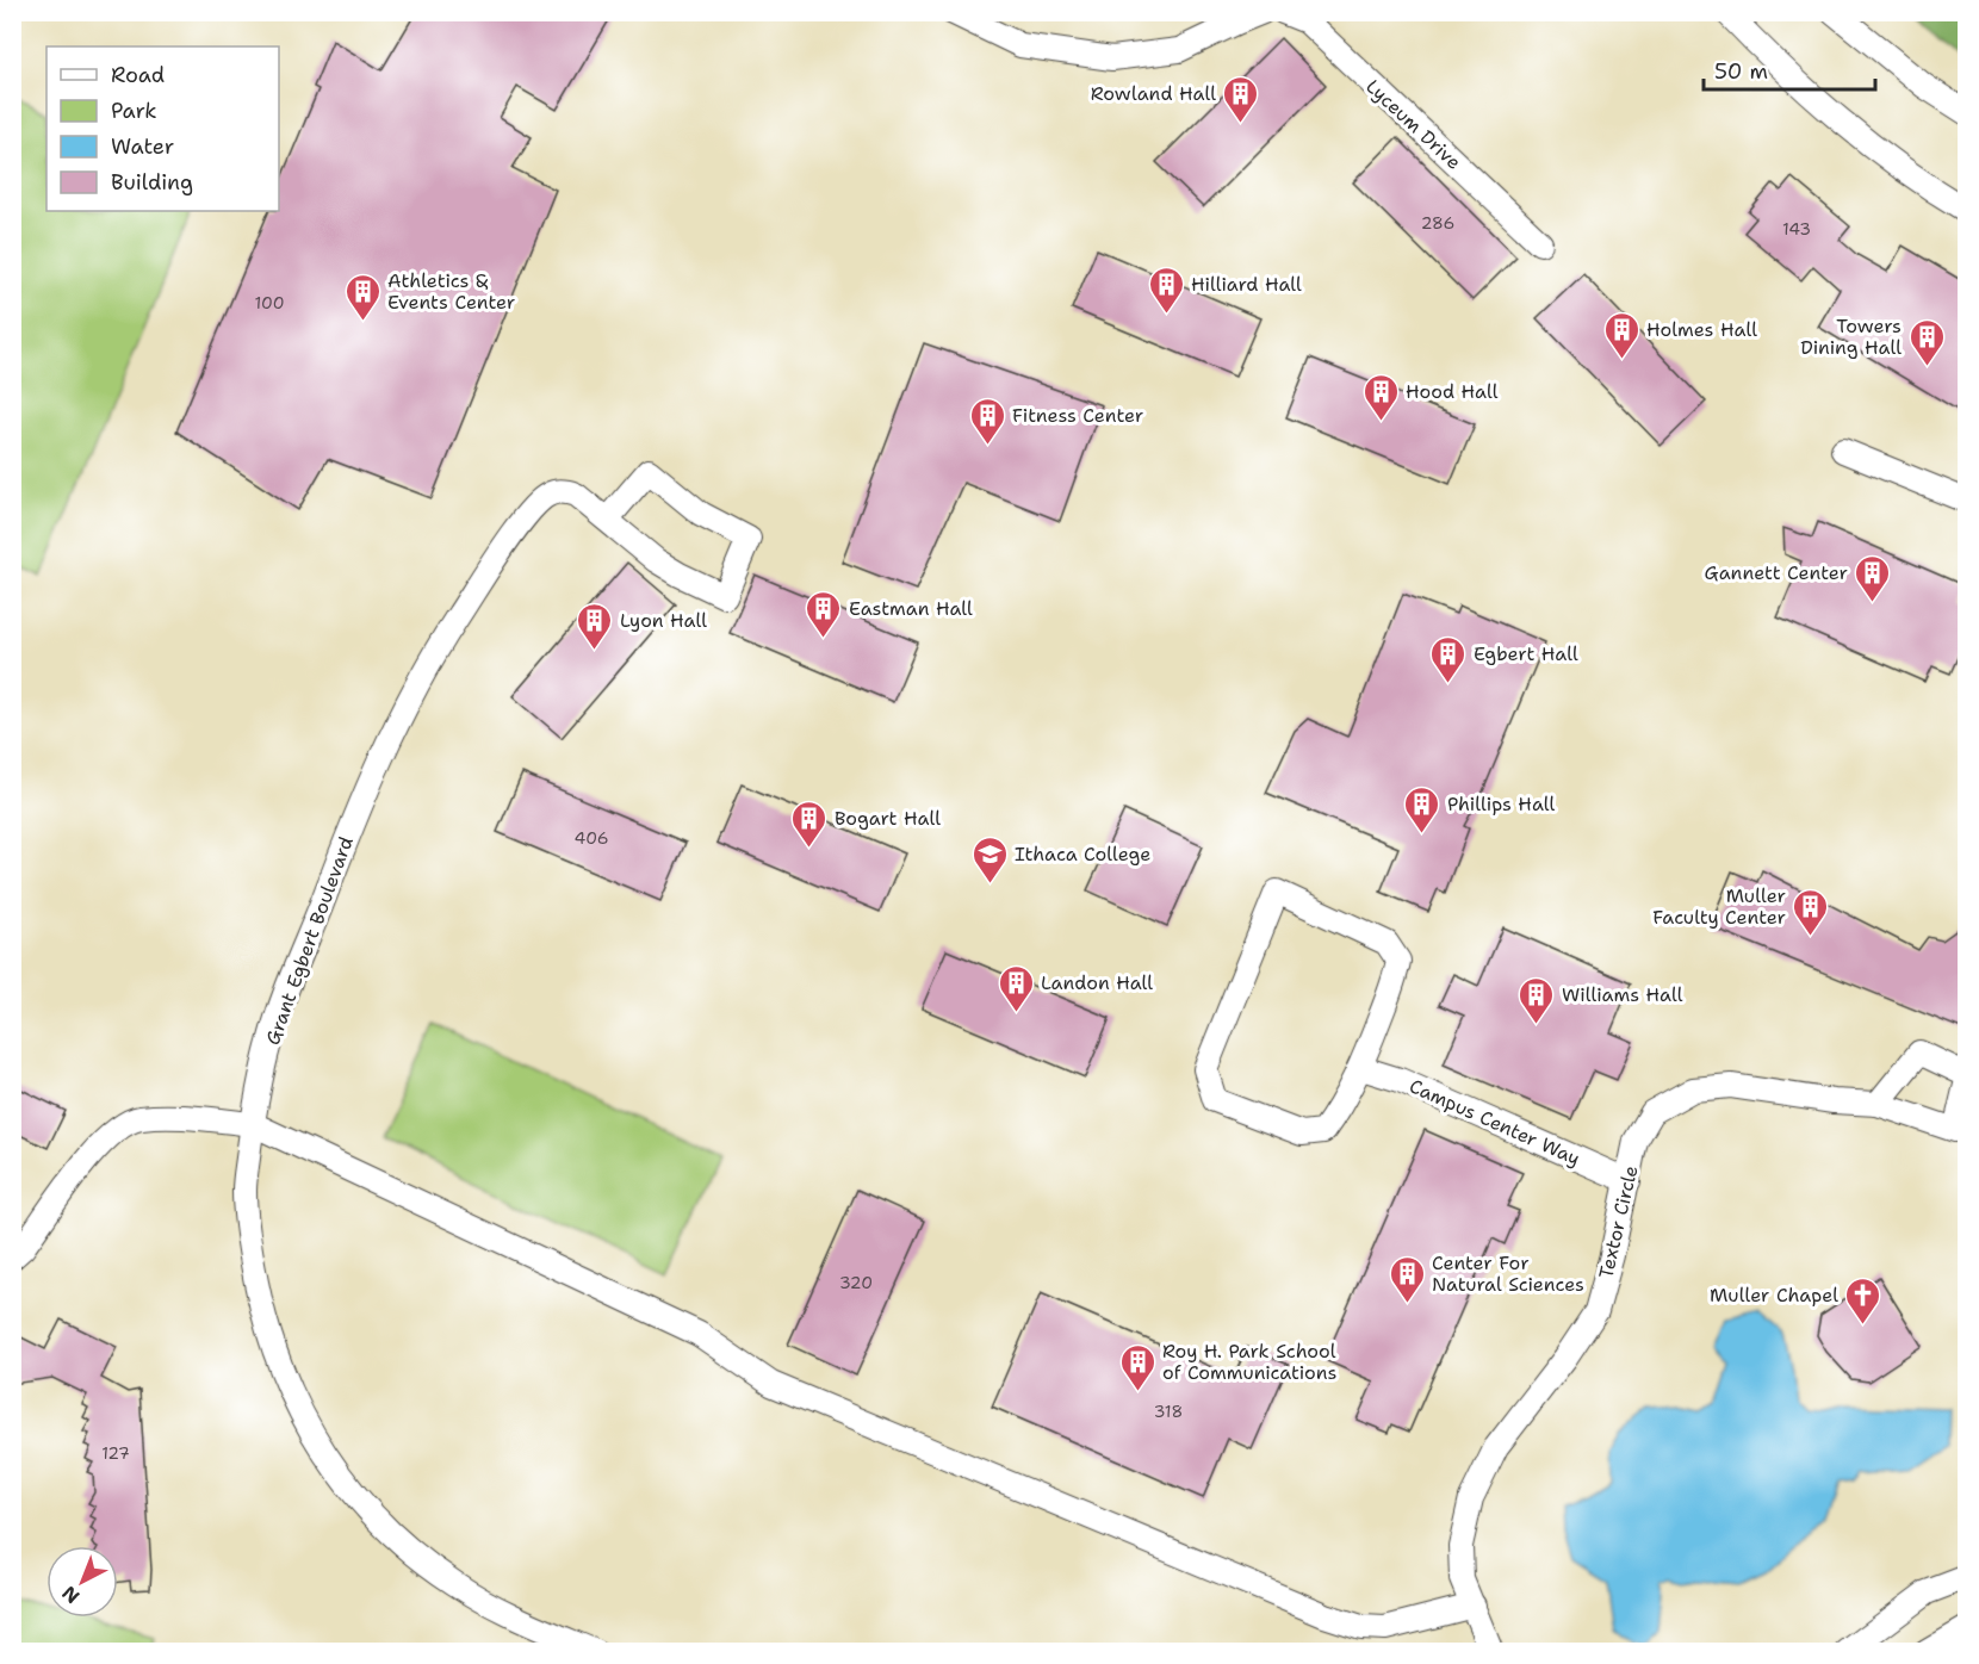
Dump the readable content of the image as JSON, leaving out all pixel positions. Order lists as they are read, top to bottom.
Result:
{
  "streets": {
    "street": [
      "Lyceum Drive",
      "Grant Egbert Boulevard",
      "Campus Center Way",
      "Textor Circle"
    ]
  },
  "crossings": [
    ["Campus Center Way", "Textor Circle"]
  ],
  "places": {
    "building": [
      "Rowland Hall",
      "Hilliard Hall",
      "Athletics & Events Center",
      "Holmes Hall",
      "Towers Dining Hall",
      "Hood Hall",
      "Fitness Center",
      "Gannett Center",
      "Eastman Hall",
      "Lyon Hall",
      "Egbert Hall",
      "Phillips Hall",
      "Bogart Hall",
      "Muller Faculty Center",
      "Landon Hall",
      "Williams Hall",
      "Center For Natural Sciences",
      "Roy H. Park School of Communications"
    ],
    "school or university": ["Ithaca College"],
    "church": ["Muller Chapel"]
  },
  "house_numbers": [
    "286",
    "143",
    "100",
    "406",
    "320",
    "318",
    "127"
  ],
  "legend": [
    "Road",
    "Park",
    "Water",
    "Building"
  ],
  "scale_bar": "50 m",
  "north": "bottom left"
}
